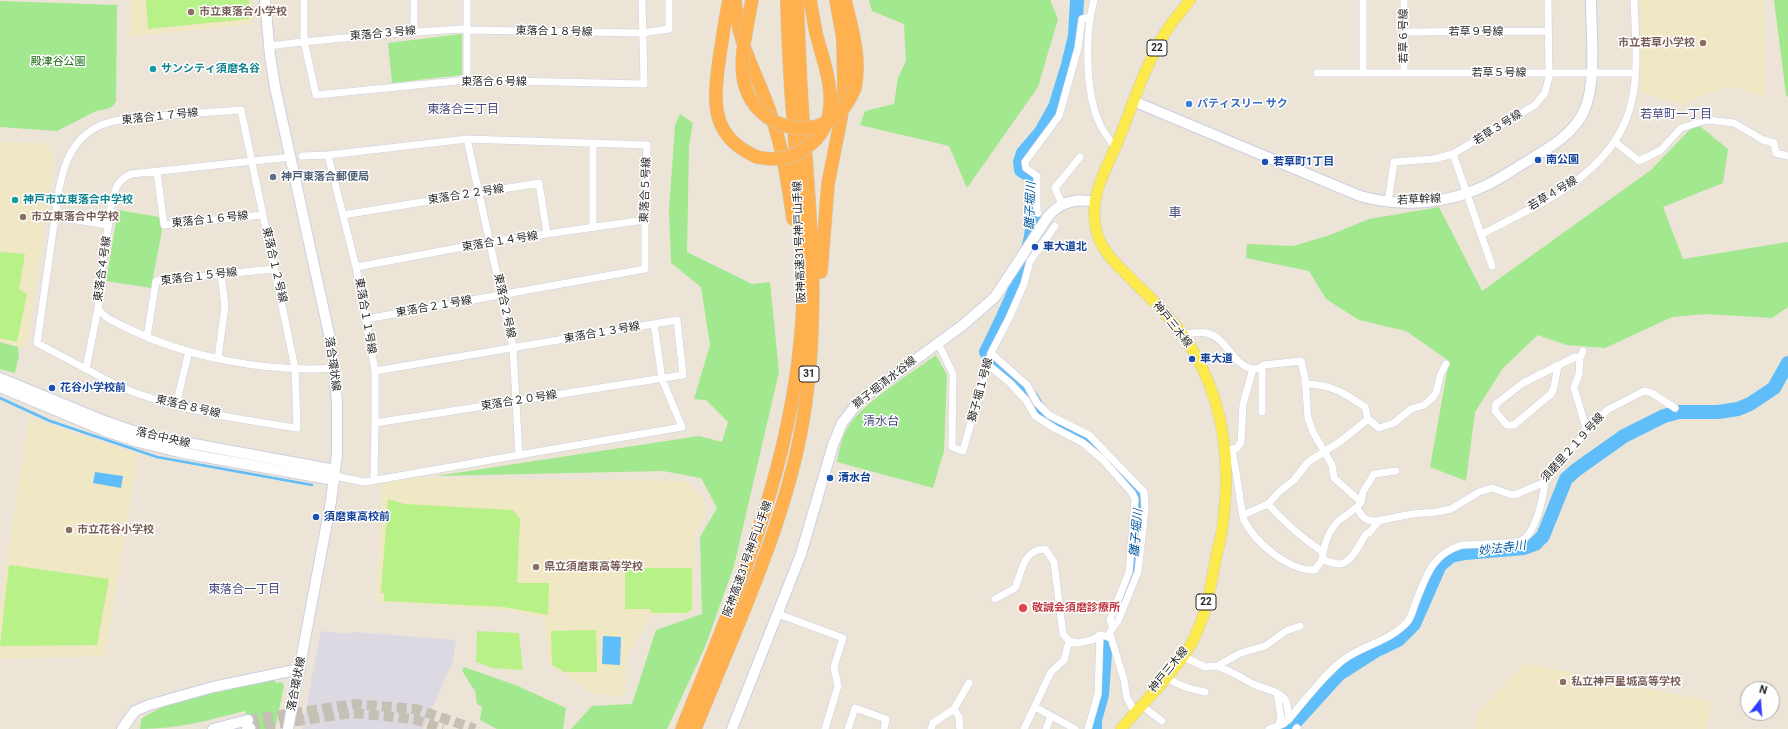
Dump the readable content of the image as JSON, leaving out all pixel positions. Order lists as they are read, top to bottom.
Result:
{
  "streets": {
    "highway": ["阪神高速31号神戸山手線", "31"],
    "main road": ["22", "神戸三木線"],
    "street": [
      "東落合１８号線",
      "若草９号線",
      "東落合３号線",
      "若草６号線",
      "若草５号線",
      "東落合６号線",
      "東落合１７号線",
      "若草３号線",
      "東落合５号線",
      "若草４号線",
      "東落合２２号線",
      "若草幹線",
      "東落合１６号線",
      "東落合１４号線",
      "東落合１２号線",
      "東落合４号線",
      "東落合１５号線",
      "東落合２号線",
      "東落合２１号線",
      "東落合１１号線",
      "東落合１３号線",
      "落合環状線",
      "獅子堀清水谷線",
      "獅子堀１号線",
      "東落合２０号線",
      "東落合８号線",
      "落合中央線",
      "須磨里２１９号線"
    ]
  },
  "crossings": [
    ["東落合１８号線", "東落合３号線"],
    ["東落合１８号線", "東落合６号線"],
    ["若草９号線", "若草６号線"],
    ["若草９号線", "若草３号線"],
    ["東落合３号線", "東落合６号線"],
    ["東落合３号線", "落合環状線"],
    ["若草６号線", "若草５号線"],
    ["若草５号線", "若草３号線"],
    ["若草５号線", "若草４号線"],
    ["若草５号線", "若草幹線"],
    ["東落合１７号線", "東落合１２号線"],
    ["東落合１７号線", "東落合４号線"],
    ["東落合１７号線", "東落合８号線"],
    ["若草３号線", "若草幹線"],
    ["東落合５号線", "東落合１４号線"],
    ["東落合５号線", "東落合２号線"],
    ["東落合５号線", "東落合２１号線"],
    ["東落合２２号線", "東落合１４号線"],
    ["東落合２２号線", "東落合２号線"],
    ["東落合２２号線", "東落合１１号線"],
    ["若草幹線", "神戸三木線"],
    ["東落合１６号線", "東落合１２号線"],
    ["東落合１６号線", "東落合４号線"],
    ["東落合１４号線", "東落合２号線"],
    ["東落合１４号線", "東落合１１号線"],
    ["阪神高速31号神戸山手線", "31"],
    ["東落合１２号線", "東落合４号線"],
    ["東落合１２号線", "東落合１５号線"],
    ["東落合１２号線", "東落合８号線"],
    ["東落合４号線", "東落合１５号線"],
    ["東落合４号線", "落合環状線"],
    ["東落合４号線", "東落合８号線"],
    ["東落合２号線", "東落合２１号線"],
    ["東落合２号線", "東落合１３号線"],
    ["東落合２号線", "東落合２０号線"],
    ["東落合２１号線", "東落合１１号線"],
    ["東落合１１号線", "東落合１３号線"],
    ["東落合１１号線", "東落合２０号線"],
    ["東落合１３号線", "東落合２０号線"],
    ["落合環状線", "落合中央線"],
    ["獅子堀清水谷線", "獅子堀１号線"]
  ],
  "districts": [
    "東落合三丁目",
    "若草町一丁目",
    "車",
    "清水台",
    "東落合一丁目"
  ],
  "water": ["雛子堀川", "妙法寺川"],
  "parks": ["殿津谷公園"],
  "places": [
    "市立東落合小学校",
    "市立若草小学校",
    "サンシティ須磨名谷",
    "パティスリー サク",
    "南公園",
    "若草町1丁目",
    "神戸東落合郵便局",
    "神戸市立東落合中学校",
    "市立東落合中学校",
    "車大道北",
    "車大道",
    "花谷小学校前",
    "清水台",
    "須磨東高校前",
    "市立花谷小学校",
    "県立須磨東高等学校",
    "敬誠会須磨診療所",
    "私立神戸星城高等学校"
  ],
  "north": "top"
}
